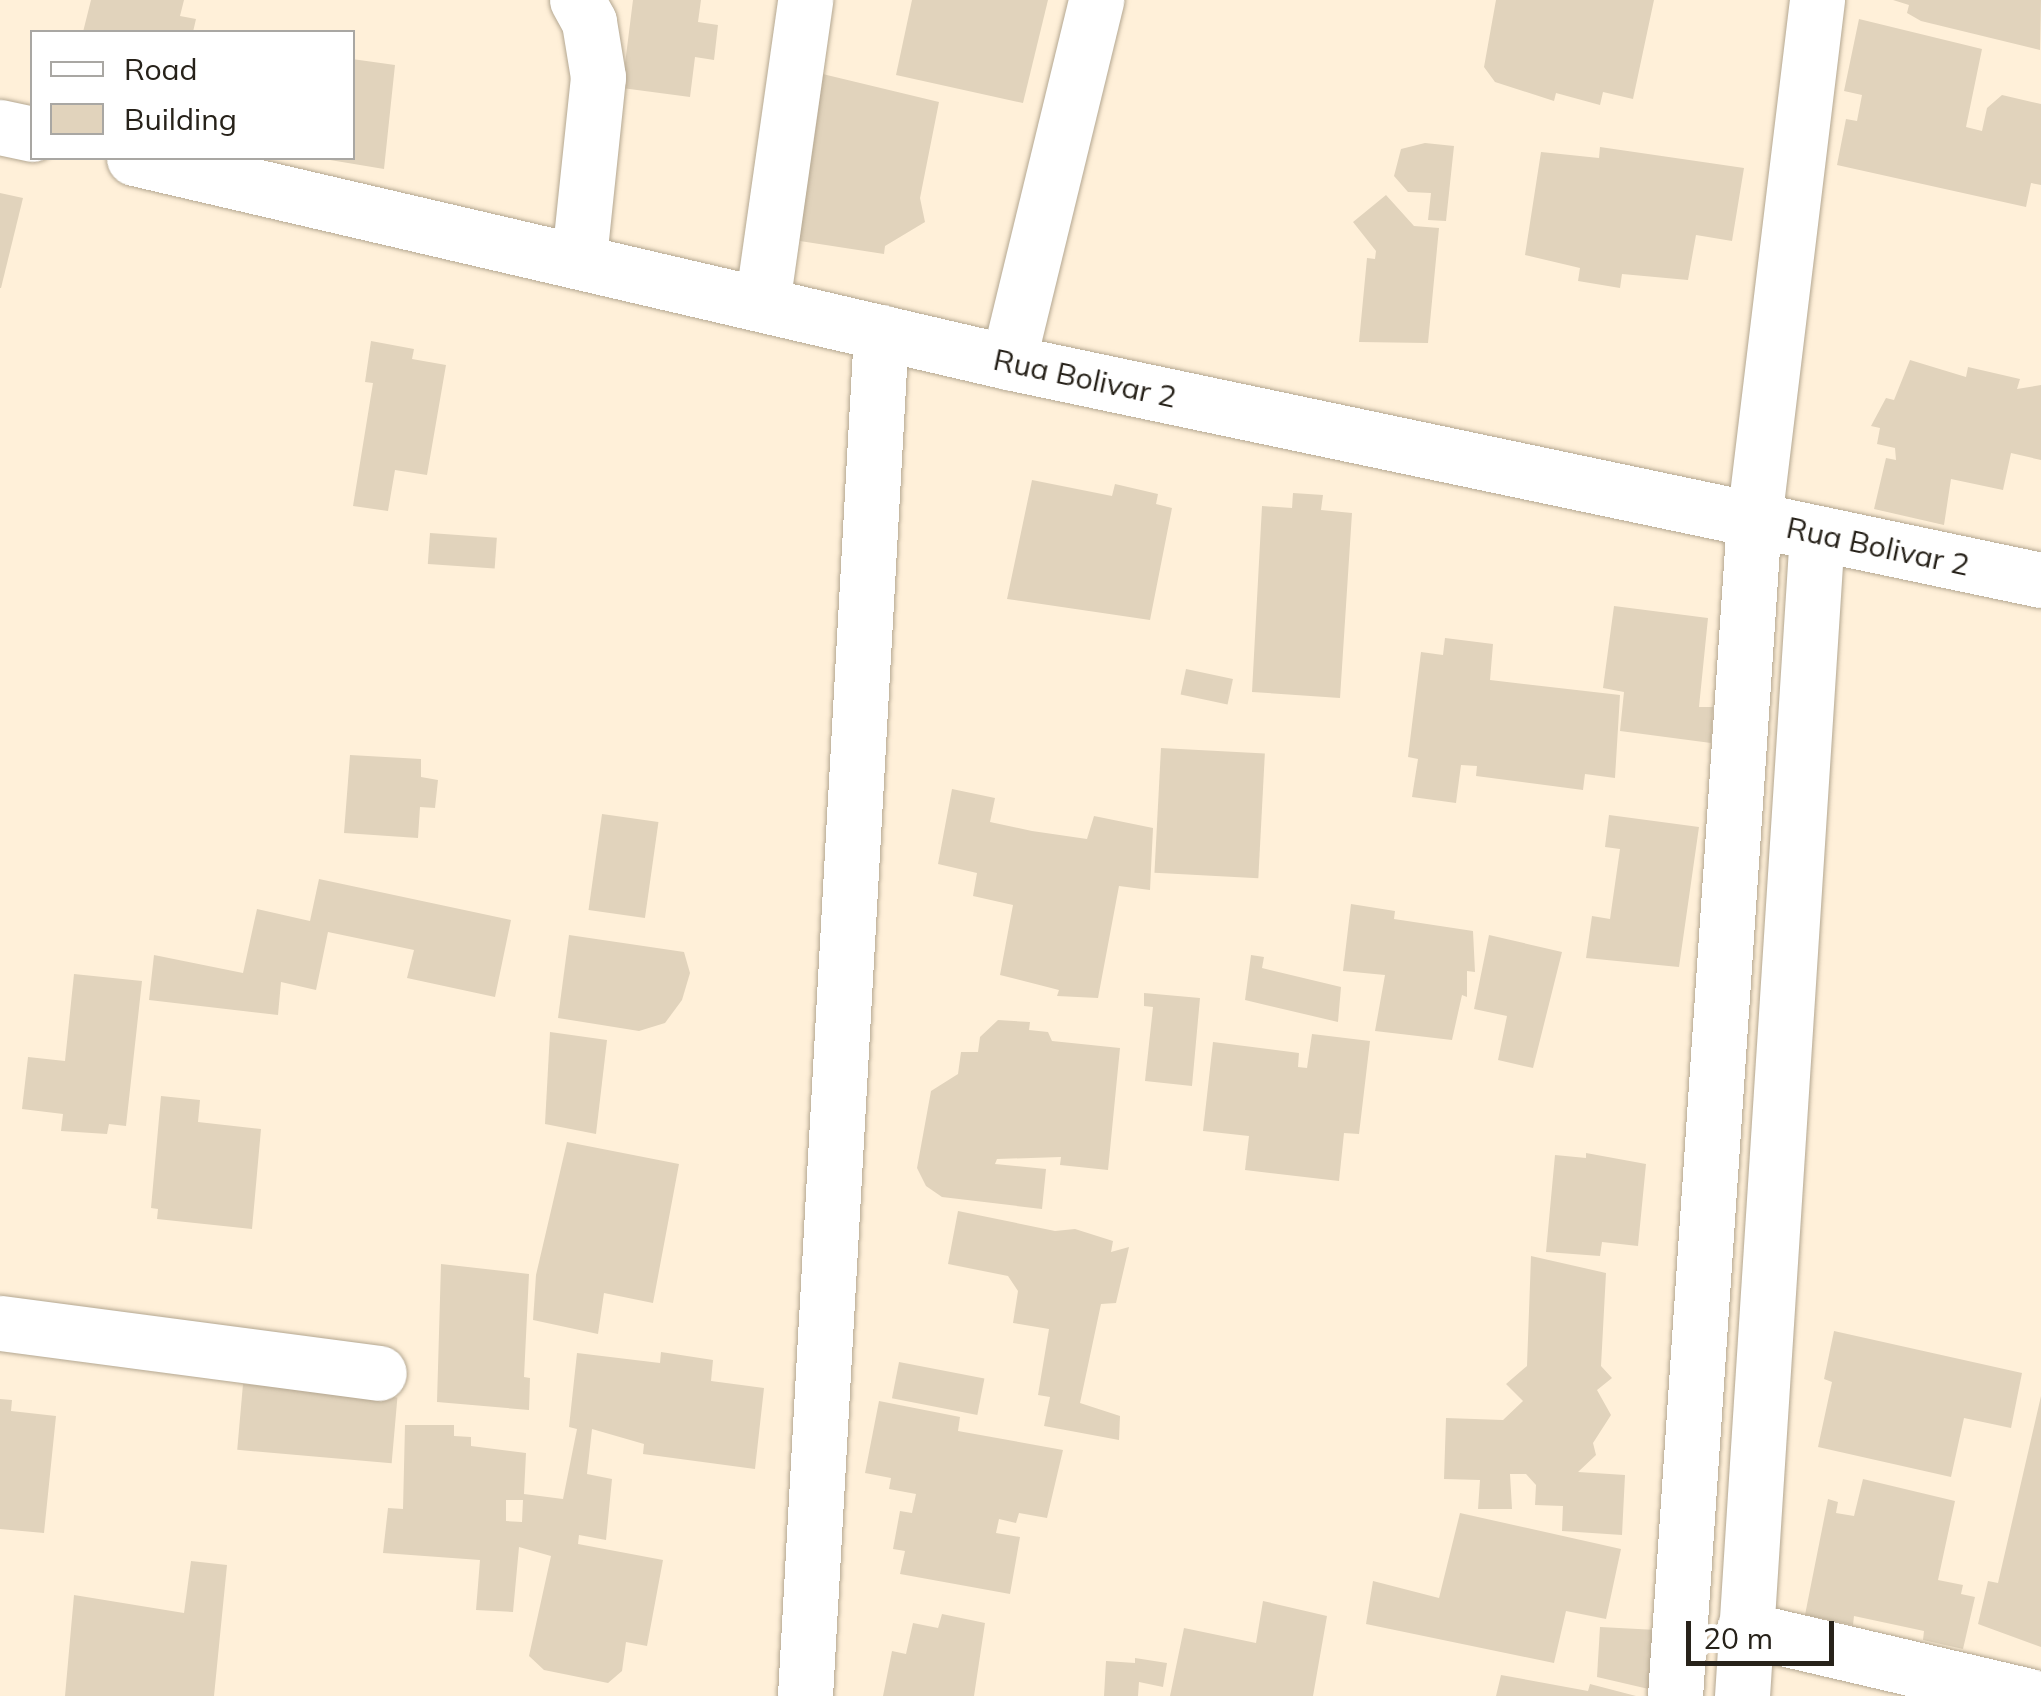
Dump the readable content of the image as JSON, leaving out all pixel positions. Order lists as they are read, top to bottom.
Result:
{
  "streets": {
    "street": ["Rua Bolivar 2"]
  },
  "legend": ["Road", "Building"],
  "scale_bar": "20 m"
}
